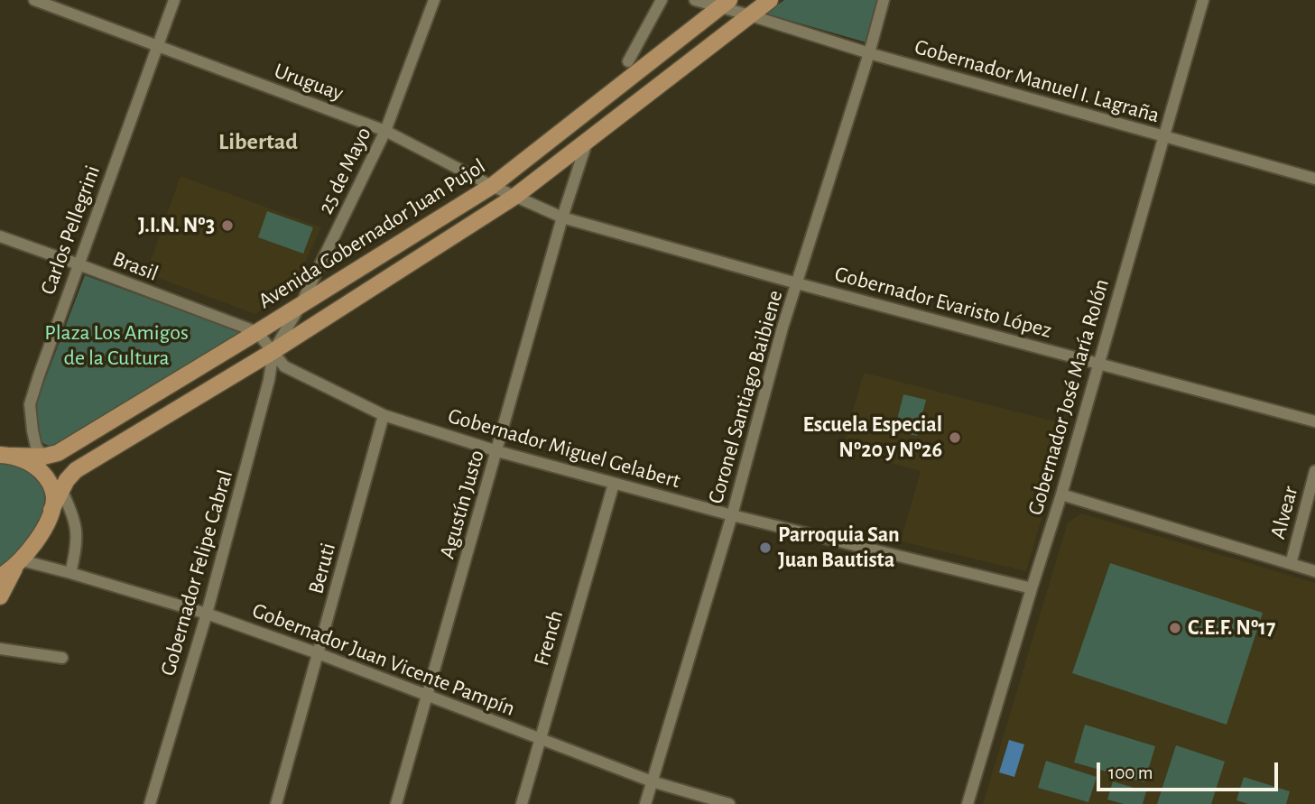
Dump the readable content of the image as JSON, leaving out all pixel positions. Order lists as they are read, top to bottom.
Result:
{
  "streets": {
    "main road": ["Avenida Gobernador Juan Pujol"],
    "street": [
      "Gobernador Manuel I. Lagraña",
      "Uruguay",
      "25 de Mayo",
      "Carlos Pellegrini",
      "Brasil",
      "Gobernador Evaristo López",
      "Coronel Santiago Baibiene",
      "Gobernador José María Rolón",
      "Gobernador Miguel Gelabert",
      "Agustín Justo",
      "Alvear",
      "Beruti",
      "Gobernador Felipe Cabral",
      "French",
      "Gobernador Juan Vicente Pampín"
    ]
  },
  "crossings": [
    ["Gobernador Manuel I. Lagraña", "Avenida Gobernador Juan Pujol"],
    ["Gobernador Manuel I. Lagraña", "Coronel Santiago Baibiene"],
    ["Gobernador Manuel I. Lagraña", "Gobernador José María Rolón"],
    ["Uruguay", "25 de Mayo"],
    ["Uruguay", "Carlos Pellegrini"],
    ["Uruguay", "Avenida Gobernador Juan Pujol"],
    ["Uruguay", "Gobernador Evaristo López"],
    ["Uruguay", "Agustín Justo"],
    ["25 de Mayo", "Avenida Gobernador Juan Pujol"],
    ["25 de Mayo", "Gobernador Miguel Gelabert"],
    ["25 de Mayo", "Gobernador Felipe Cabral"],
    ["Carlos Pellegrini", "Avenida Gobernador Juan Pujol"],
    ["Carlos Pellegrini", "Brasil"],
    ["Avenida Gobernador Juan Pujol", "Brasil"],
    ["Avenida Gobernador Juan Pujol", "Gobernador Miguel Gelabert"],
    ["Avenida Gobernador Juan Pujol", "Agustín Justo"],
    ["Avenida Gobernador Juan Pujol", "Gobernador Felipe Cabral"],
    ["Avenida Gobernador Juan Pujol", "Gobernador Juan Vicente Pampín"],
    ["Brasil", "Gobernador Miguel Gelabert"],
    ["Gobernador Evaristo López", "Coronel Santiago Baibiene"],
    ["Gobernador Evaristo López", "Gobernador José María Rolón"],
    ["Gobernador Evaristo López", "Agustín Justo"],
    ["Coronel Santiago Baibiene", "Gobernador Miguel Gelabert"],
    ["Coronel Santiago Baibiene", "Gobernador Juan Vicente Pampín"],
    ["Gobernador José María Rolón", "Gobernador Miguel Gelabert"],
    ["Gobernador Miguel Gelabert", "Agustín Justo"],
    ["Gobernador Miguel Gelabert", "Beruti"],
    ["Gobernador Miguel Gelabert", "Gobernador Felipe Cabral"],
    ["Gobernador Miguel Gelabert", "French"],
    ["Agustín Justo", "Gobernador Juan Vicente Pampín"],
    ["Beruti", "Gobernador Juan Vicente Pampín"],
    ["Gobernador Felipe Cabral", "Gobernador Juan Vicente Pampín"],
    ["French", "Gobernador Juan Vicente Pampín"]
  ],
  "districts": ["Libertad"],
  "parks": ["Plaza Los Amigos de la Cultura"],
  "places": [
    "J.I.N. Nº3",
    "Escuela Especial Nº20 y Nº26",
    "Parroquia San Juan Bautista",
    "C.E.F. Nº17"
  ],
  "scale_bar": "100 m"
}
